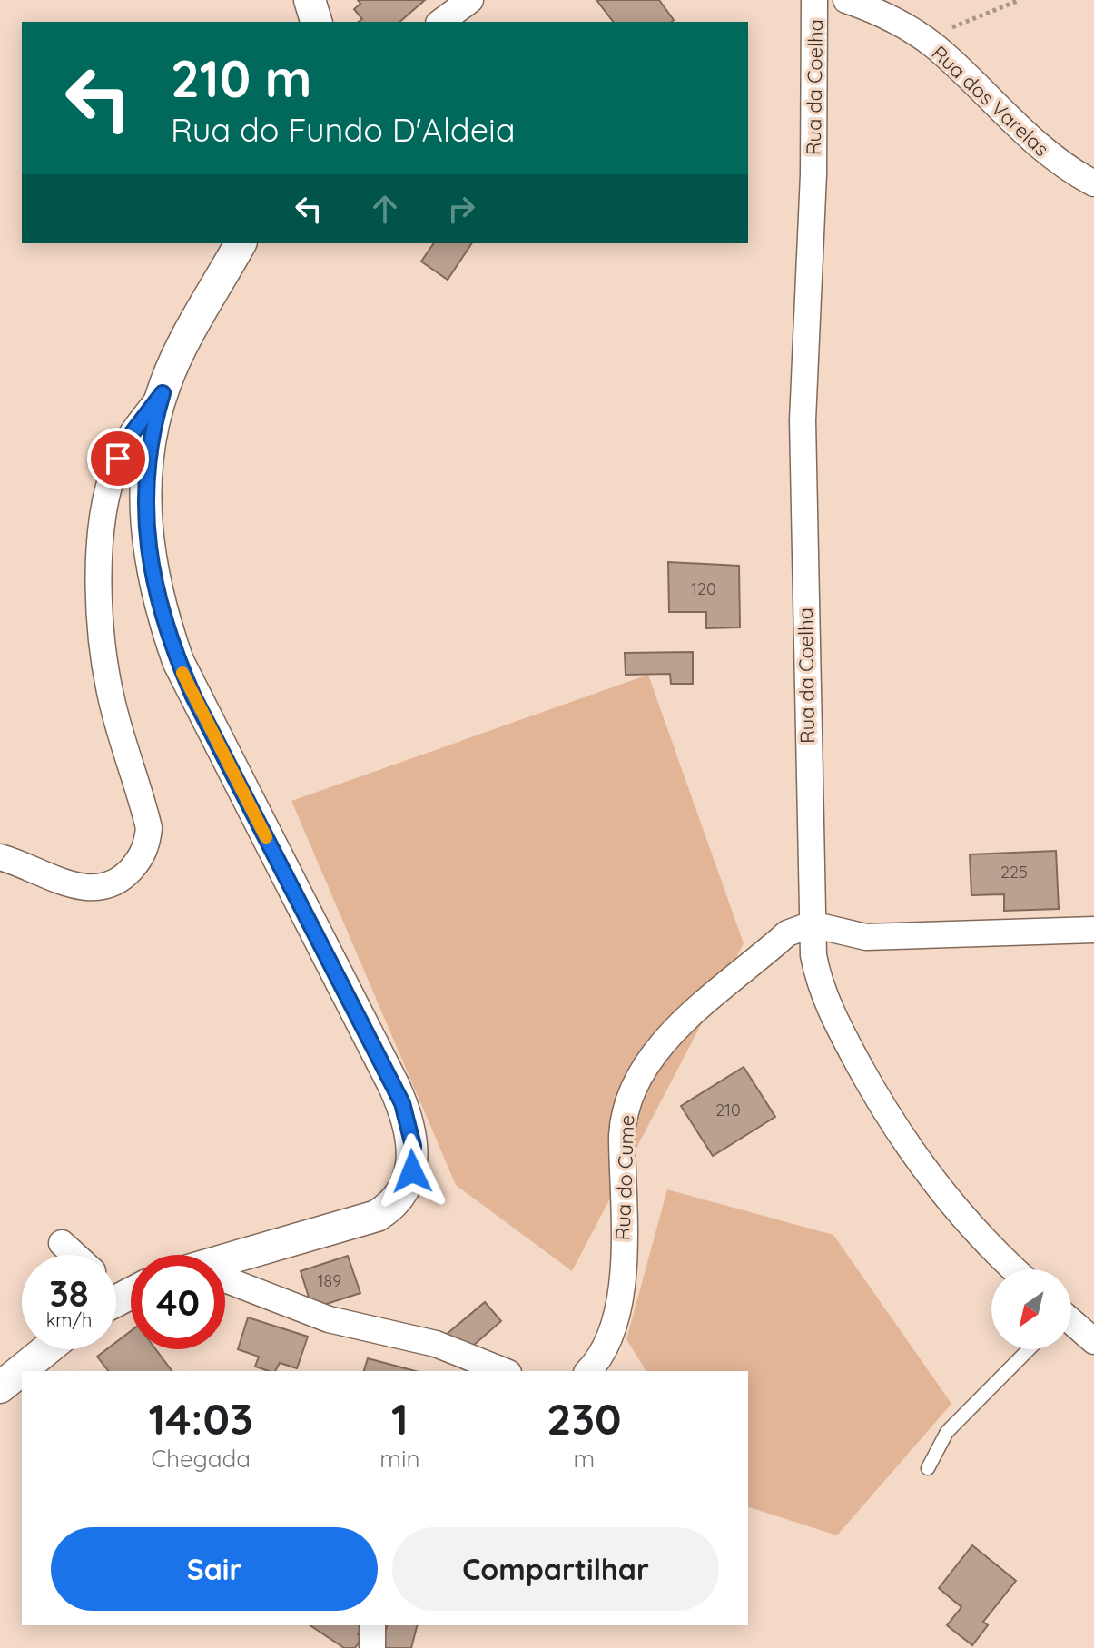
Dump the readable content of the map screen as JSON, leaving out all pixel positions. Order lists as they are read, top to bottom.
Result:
{
  "streets": {
    "street": ["Rua da Coelha", "Rua dos Varelas", "Rua do Cume"]
  },
  "crossings": [
    ["Rua da Coelha", "Rua do Cume"]
  ],
  "house_numbers": [
    "120",
    "225",
    "210",
    "189"
  ],
  "north": "bottom left",
  "page": {
    "turn": ["210 m", "Rua do Fundo D'Aldeia"],
    "speed": "38 km/h",
    "limit": "40",
    "eta": [
      "14:03",
      "Chegada",
      "1",
      "min",
      "230",
      "m"
    ],
    "buttons": ["Sair", "Compartilhar"]
  }
}
